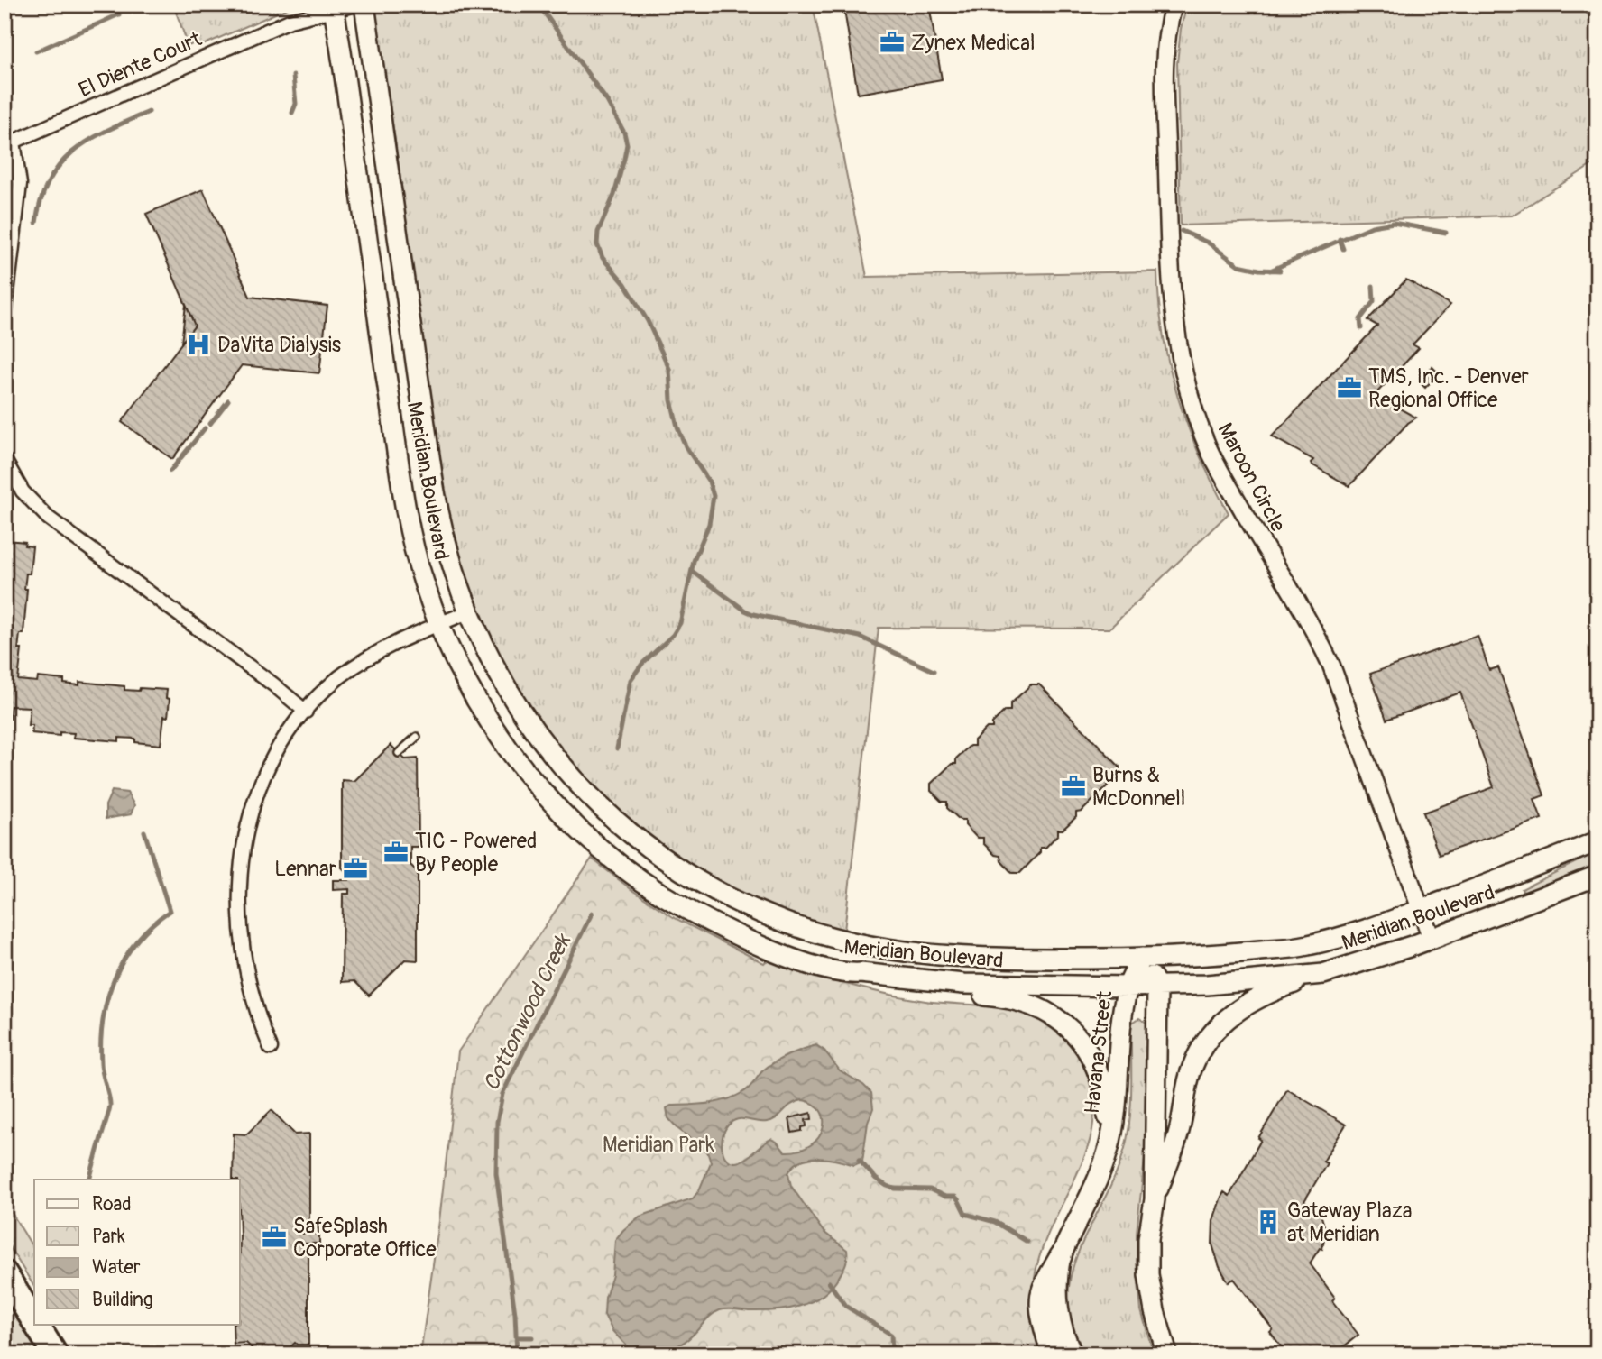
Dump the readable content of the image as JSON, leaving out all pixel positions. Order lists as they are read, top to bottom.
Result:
{
  "streets": {
    "main road": ["Meridian Boulevard", "Havana Street"],
    "street": ["El Diente Court", "Maroon Circle"]
  },
  "crossings": [
    ["El Diente Court", "Meridian Boulevard"],
    ["Maroon Circle", "Meridian Boulevard"],
    ["Meridian Boulevard", "Havana Street"]
  ],
  "water": ["Cottonwood Creek"],
  "parks": ["Meridian Park"],
  "places": {
    "office": [
      "Zynex Medical",
      "TMS, Inc. - Denver Regional Office",
      "Burns & McDonnell",
      "TIC - Powered By People",
      "Lennar",
      "SafeSplash Corporate Office"
    ],
    "hospital": ["DaVita Dialysis"],
    "building": ["Gateway Plaza at Meridian"]
  },
  "legend": [
    "Road",
    "Park",
    "Water",
    "Building"
  ]
}
